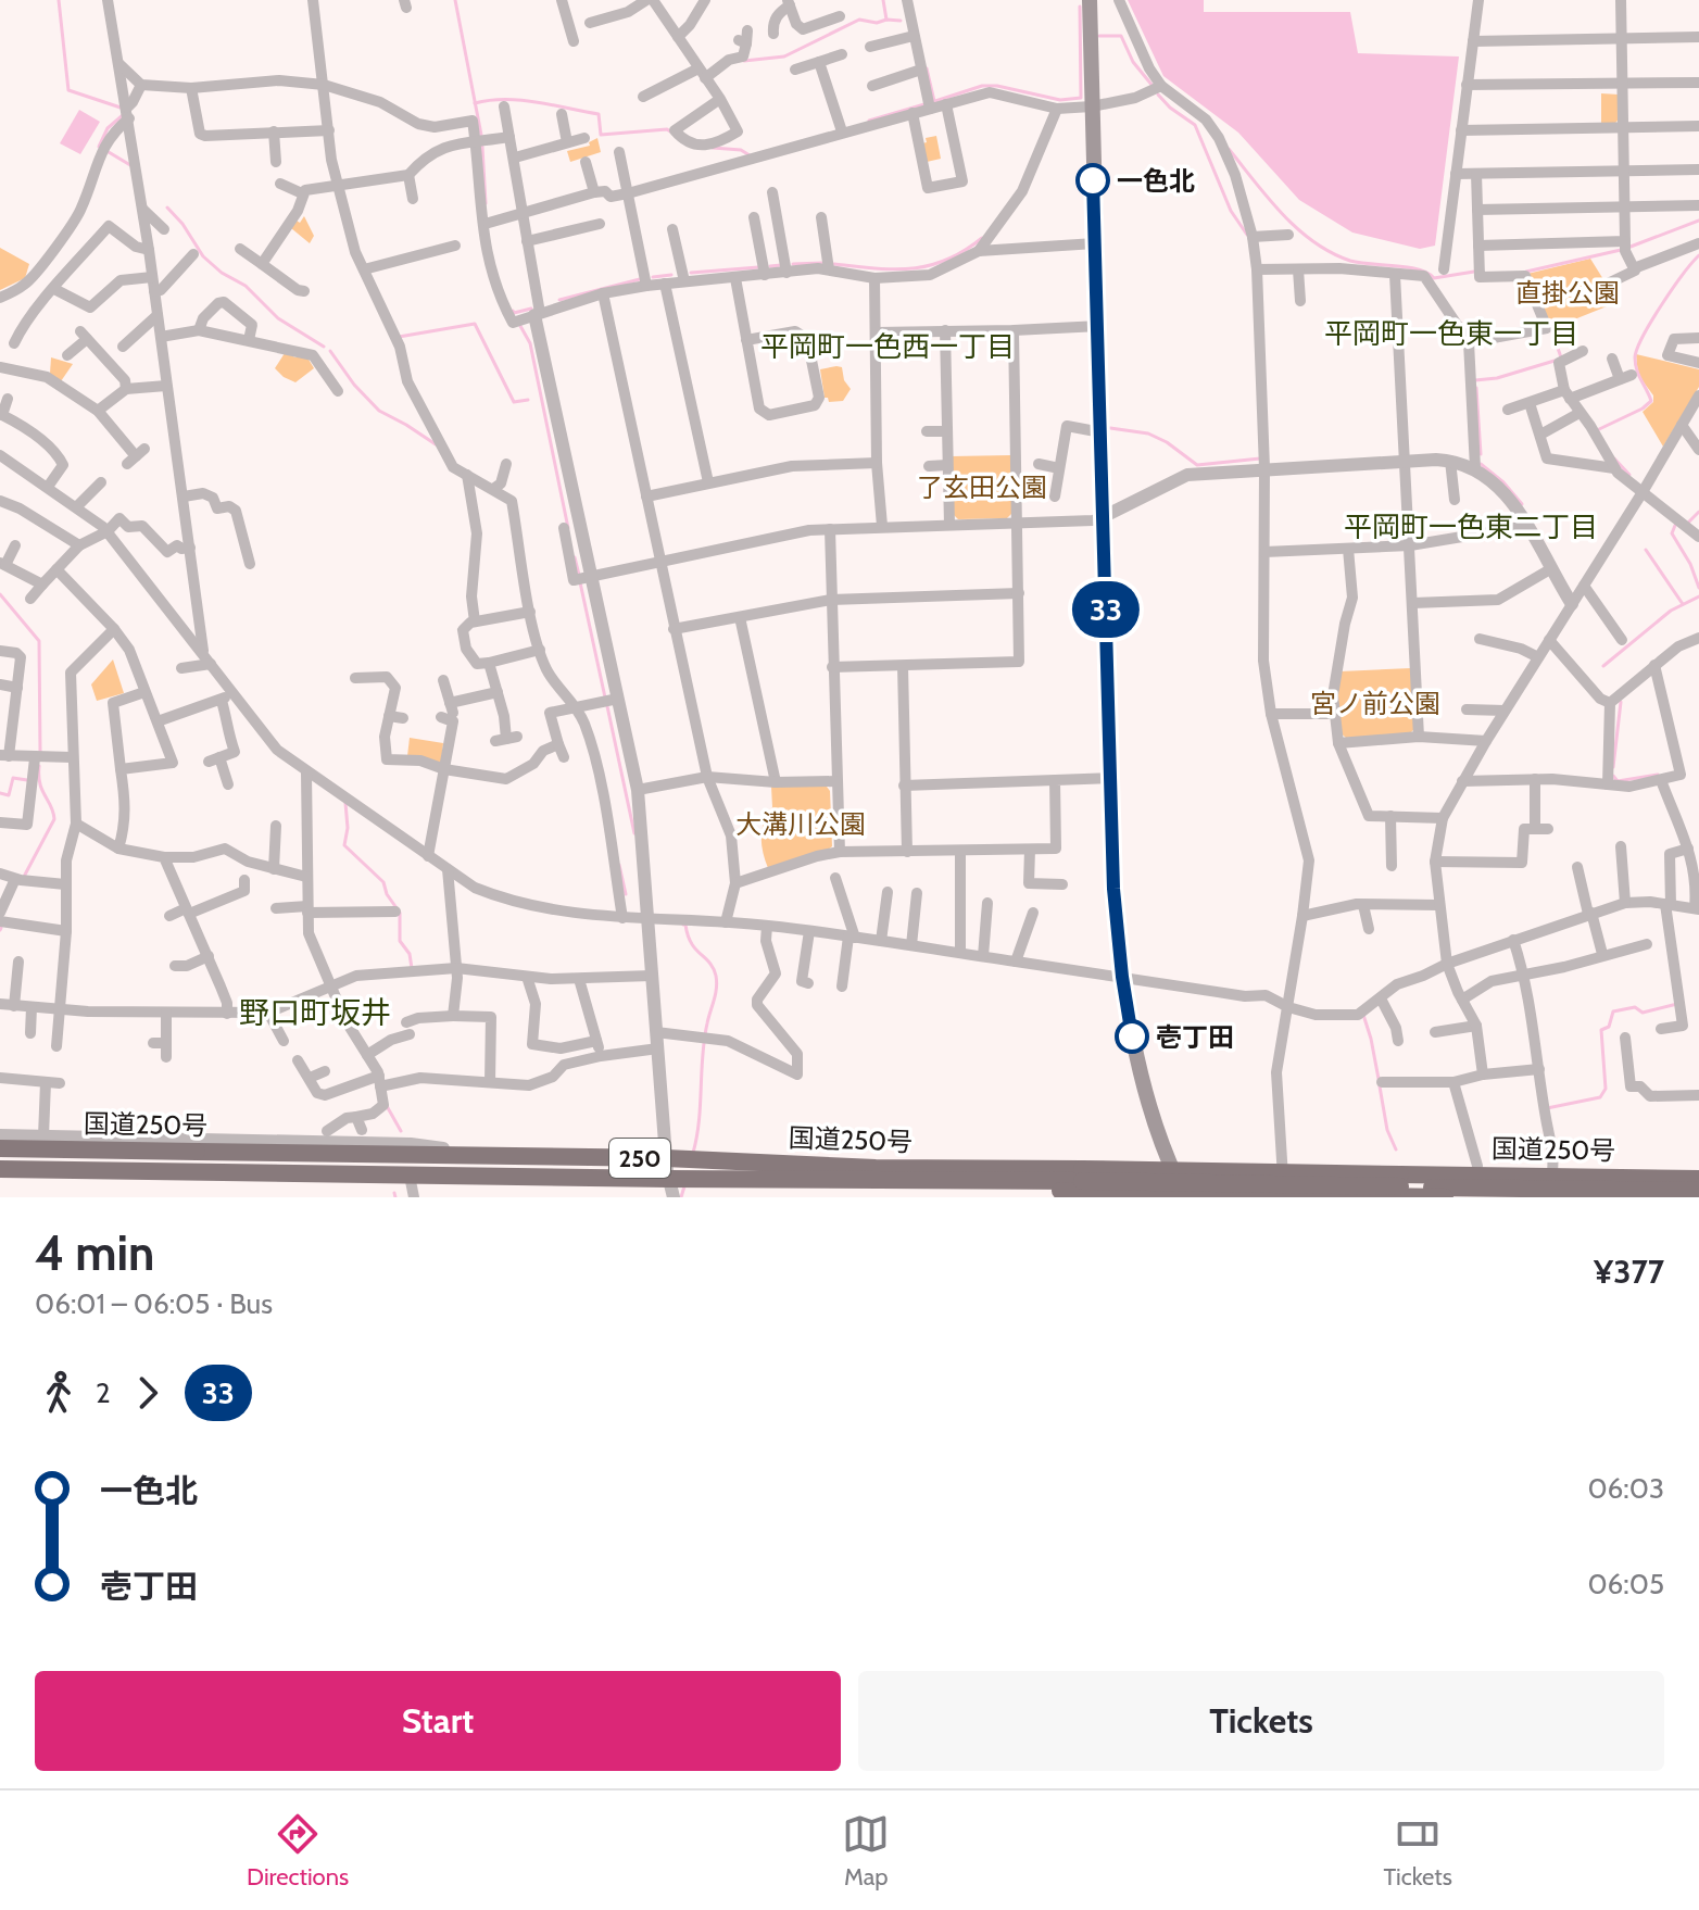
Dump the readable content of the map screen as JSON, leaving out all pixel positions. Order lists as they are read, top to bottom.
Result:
{
  "streets": {
    "highway": ["国道250号", "250"]
  },
  "crossings": [
    ["国道250号", "250"]
  ],
  "districts": [
    "平岡町一色東一丁目",
    "平岡町一色西一丁目",
    "平岡町一色東二丁目",
    "野口町坂井"
  ],
  "parks": [
    "直掛公園",
    "了玄田公園",
    "宮ノ前公園",
    "大溝川公園"
  ],
  "places": ["一色北", "壱丁田"],
  "lines": ["bus line 33"],
  "page": {
    "on_map": "33",
    "heading": ["4 min", "06:01 – 06:05 · Bus", "¥377"],
    "legs": ["2", "33"],
    "list": [
      {
        "name": "一色北",
        "value": "06:03"
      },
      {
        "name": "壱丁田",
        "value": "06:05"
      }
    ],
    "buttons": ["Start", "Tickets"],
    "tabs": ["Directions", "Map", "Tickets"]
  }
}
